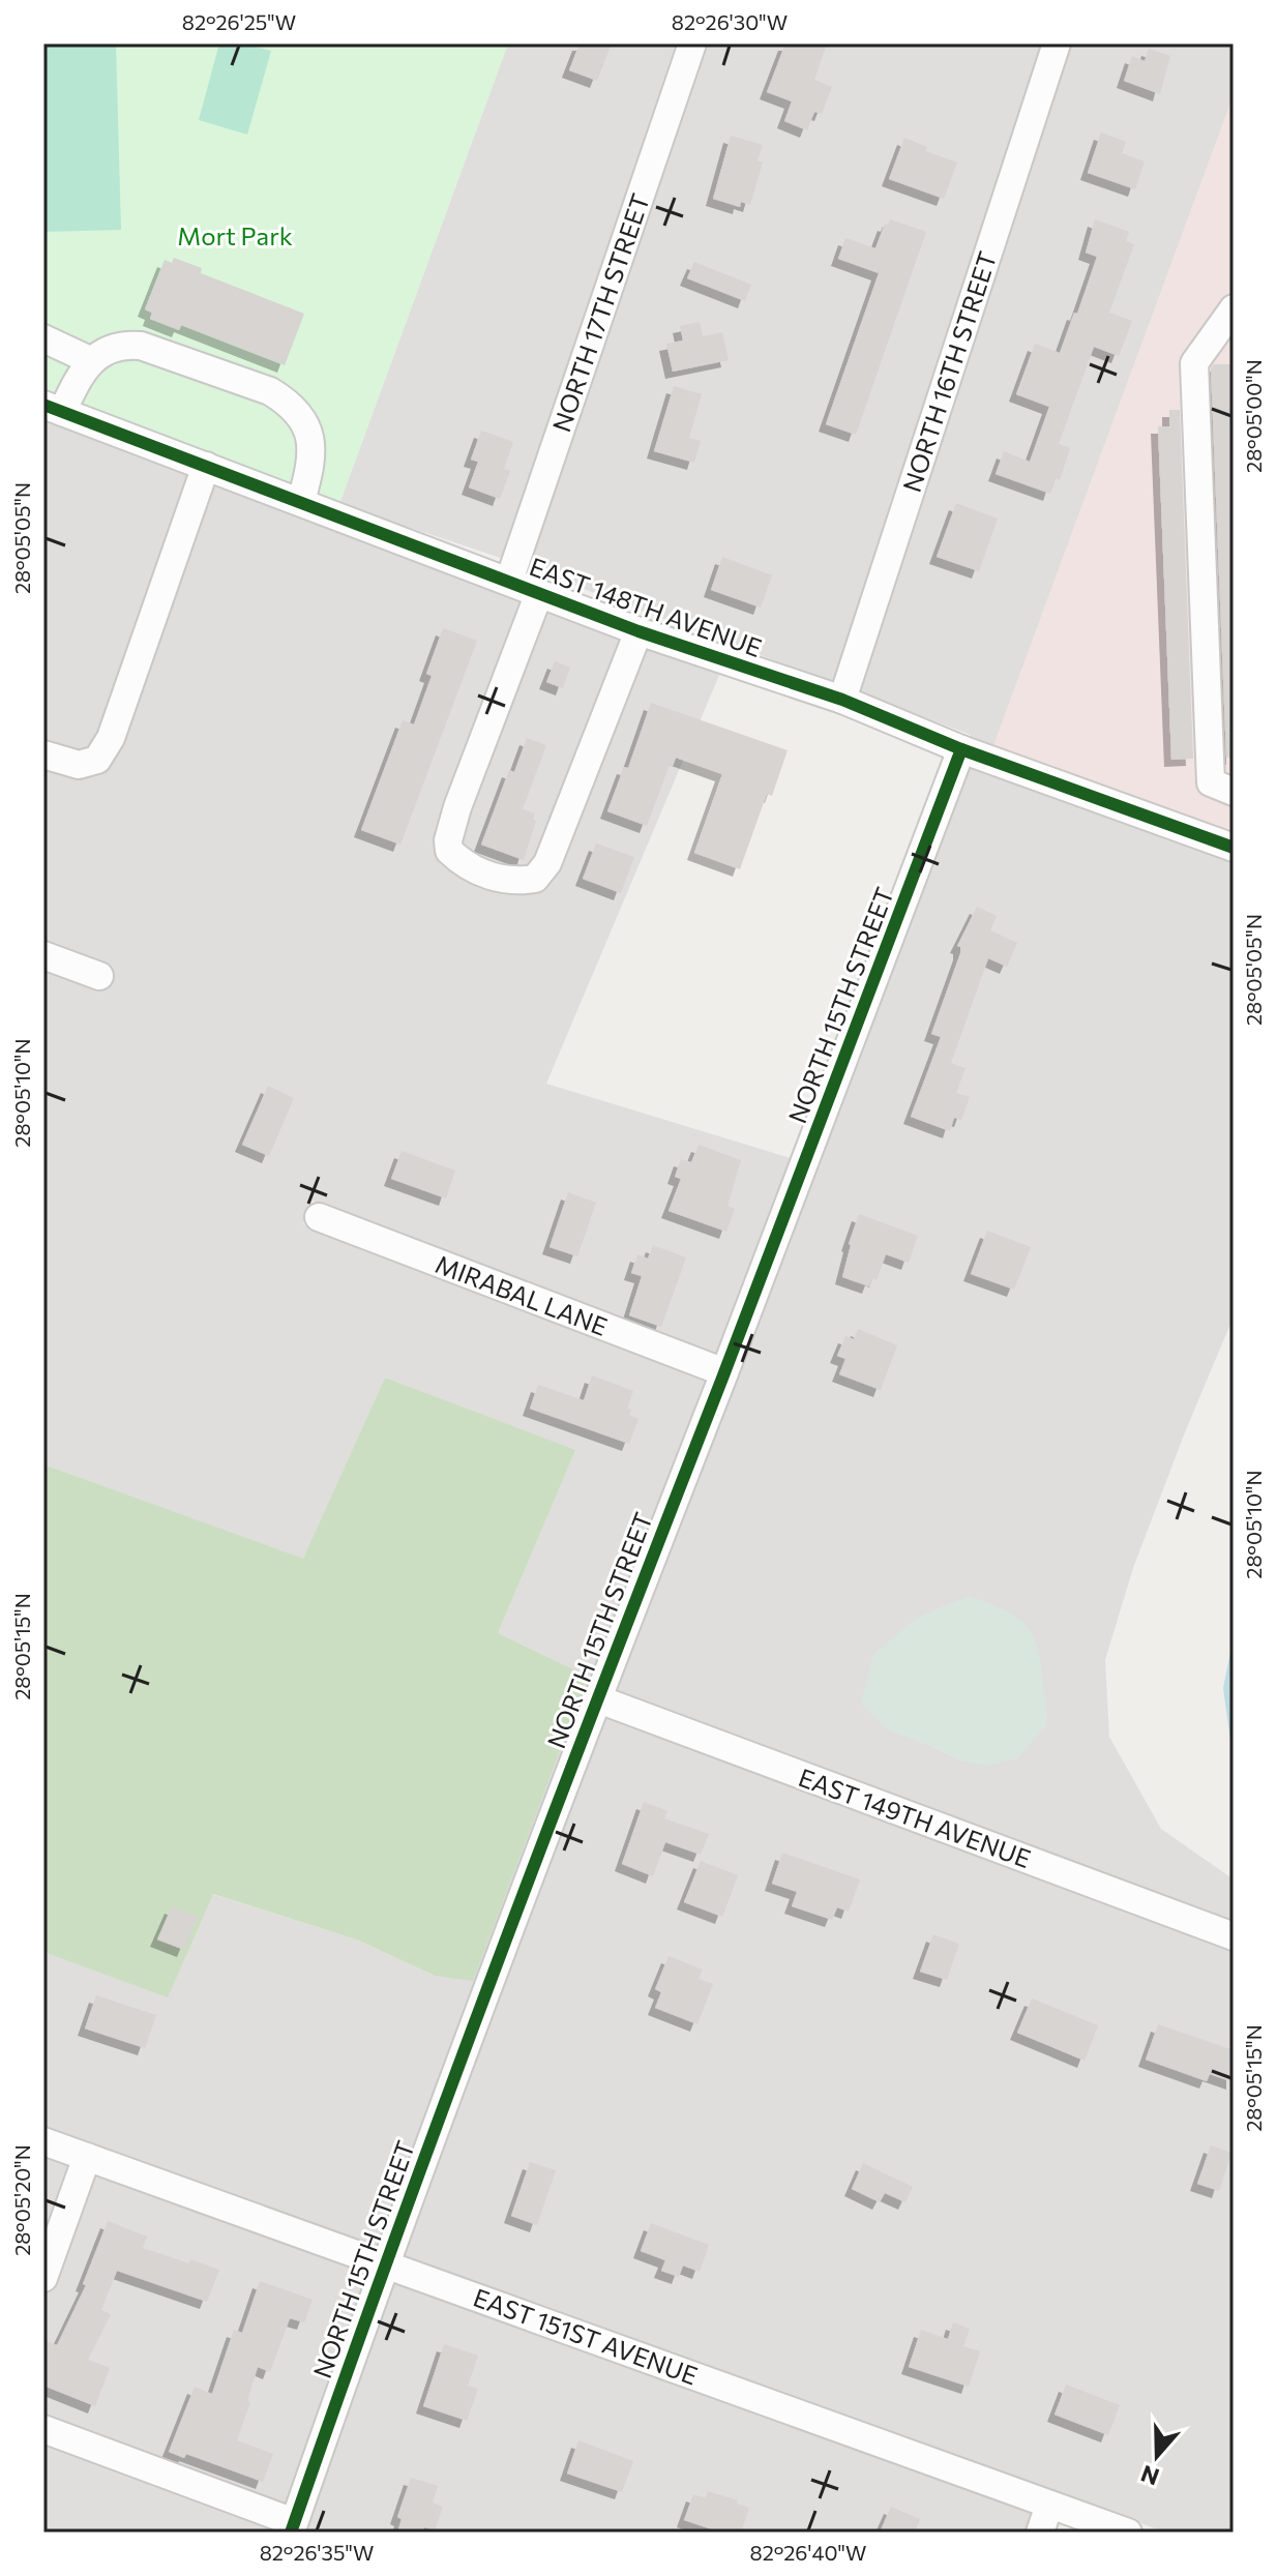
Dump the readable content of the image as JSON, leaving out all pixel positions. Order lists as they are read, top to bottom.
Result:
{
  "streets": {
    "street": [
      "NORTH 17TH STREET",
      "NORTH 16TH STREET",
      "EAST 148TH AVENUE",
      "NORTH 15TH STREET",
      "MIRABAL LANE",
      "EAST 149TH AVENUE",
      "EAST 151ST AVENUE"
    ]
  },
  "crossings": [
    ["NORTH 17TH STREET", "EAST 148TH AVENUE"],
    ["NORTH 16TH STREET", "EAST 148TH AVENUE"],
    ["EAST 148TH AVENUE", "NORTH 15TH STREET"],
    ["NORTH 15TH STREET", "MIRABAL LANE"],
    ["NORTH 15TH STREET", "EAST 149TH AVENUE"],
    ["NORTH 15TH STREET", "EAST 151ST AVENUE"]
  ],
  "parks": ["Mort Park"],
  "north": "bottom",
  "coordinates": [
    "82°26'25\"W",
    "82°26'30\"W",
    "28°05'00\"N",
    "28°05'05\"N",
    "28°05'10\"N",
    "28°05'15\"N",
    "28°05'20\"N",
    "82°26'35\"W",
    "82°26'40\"W"
  ]
}
